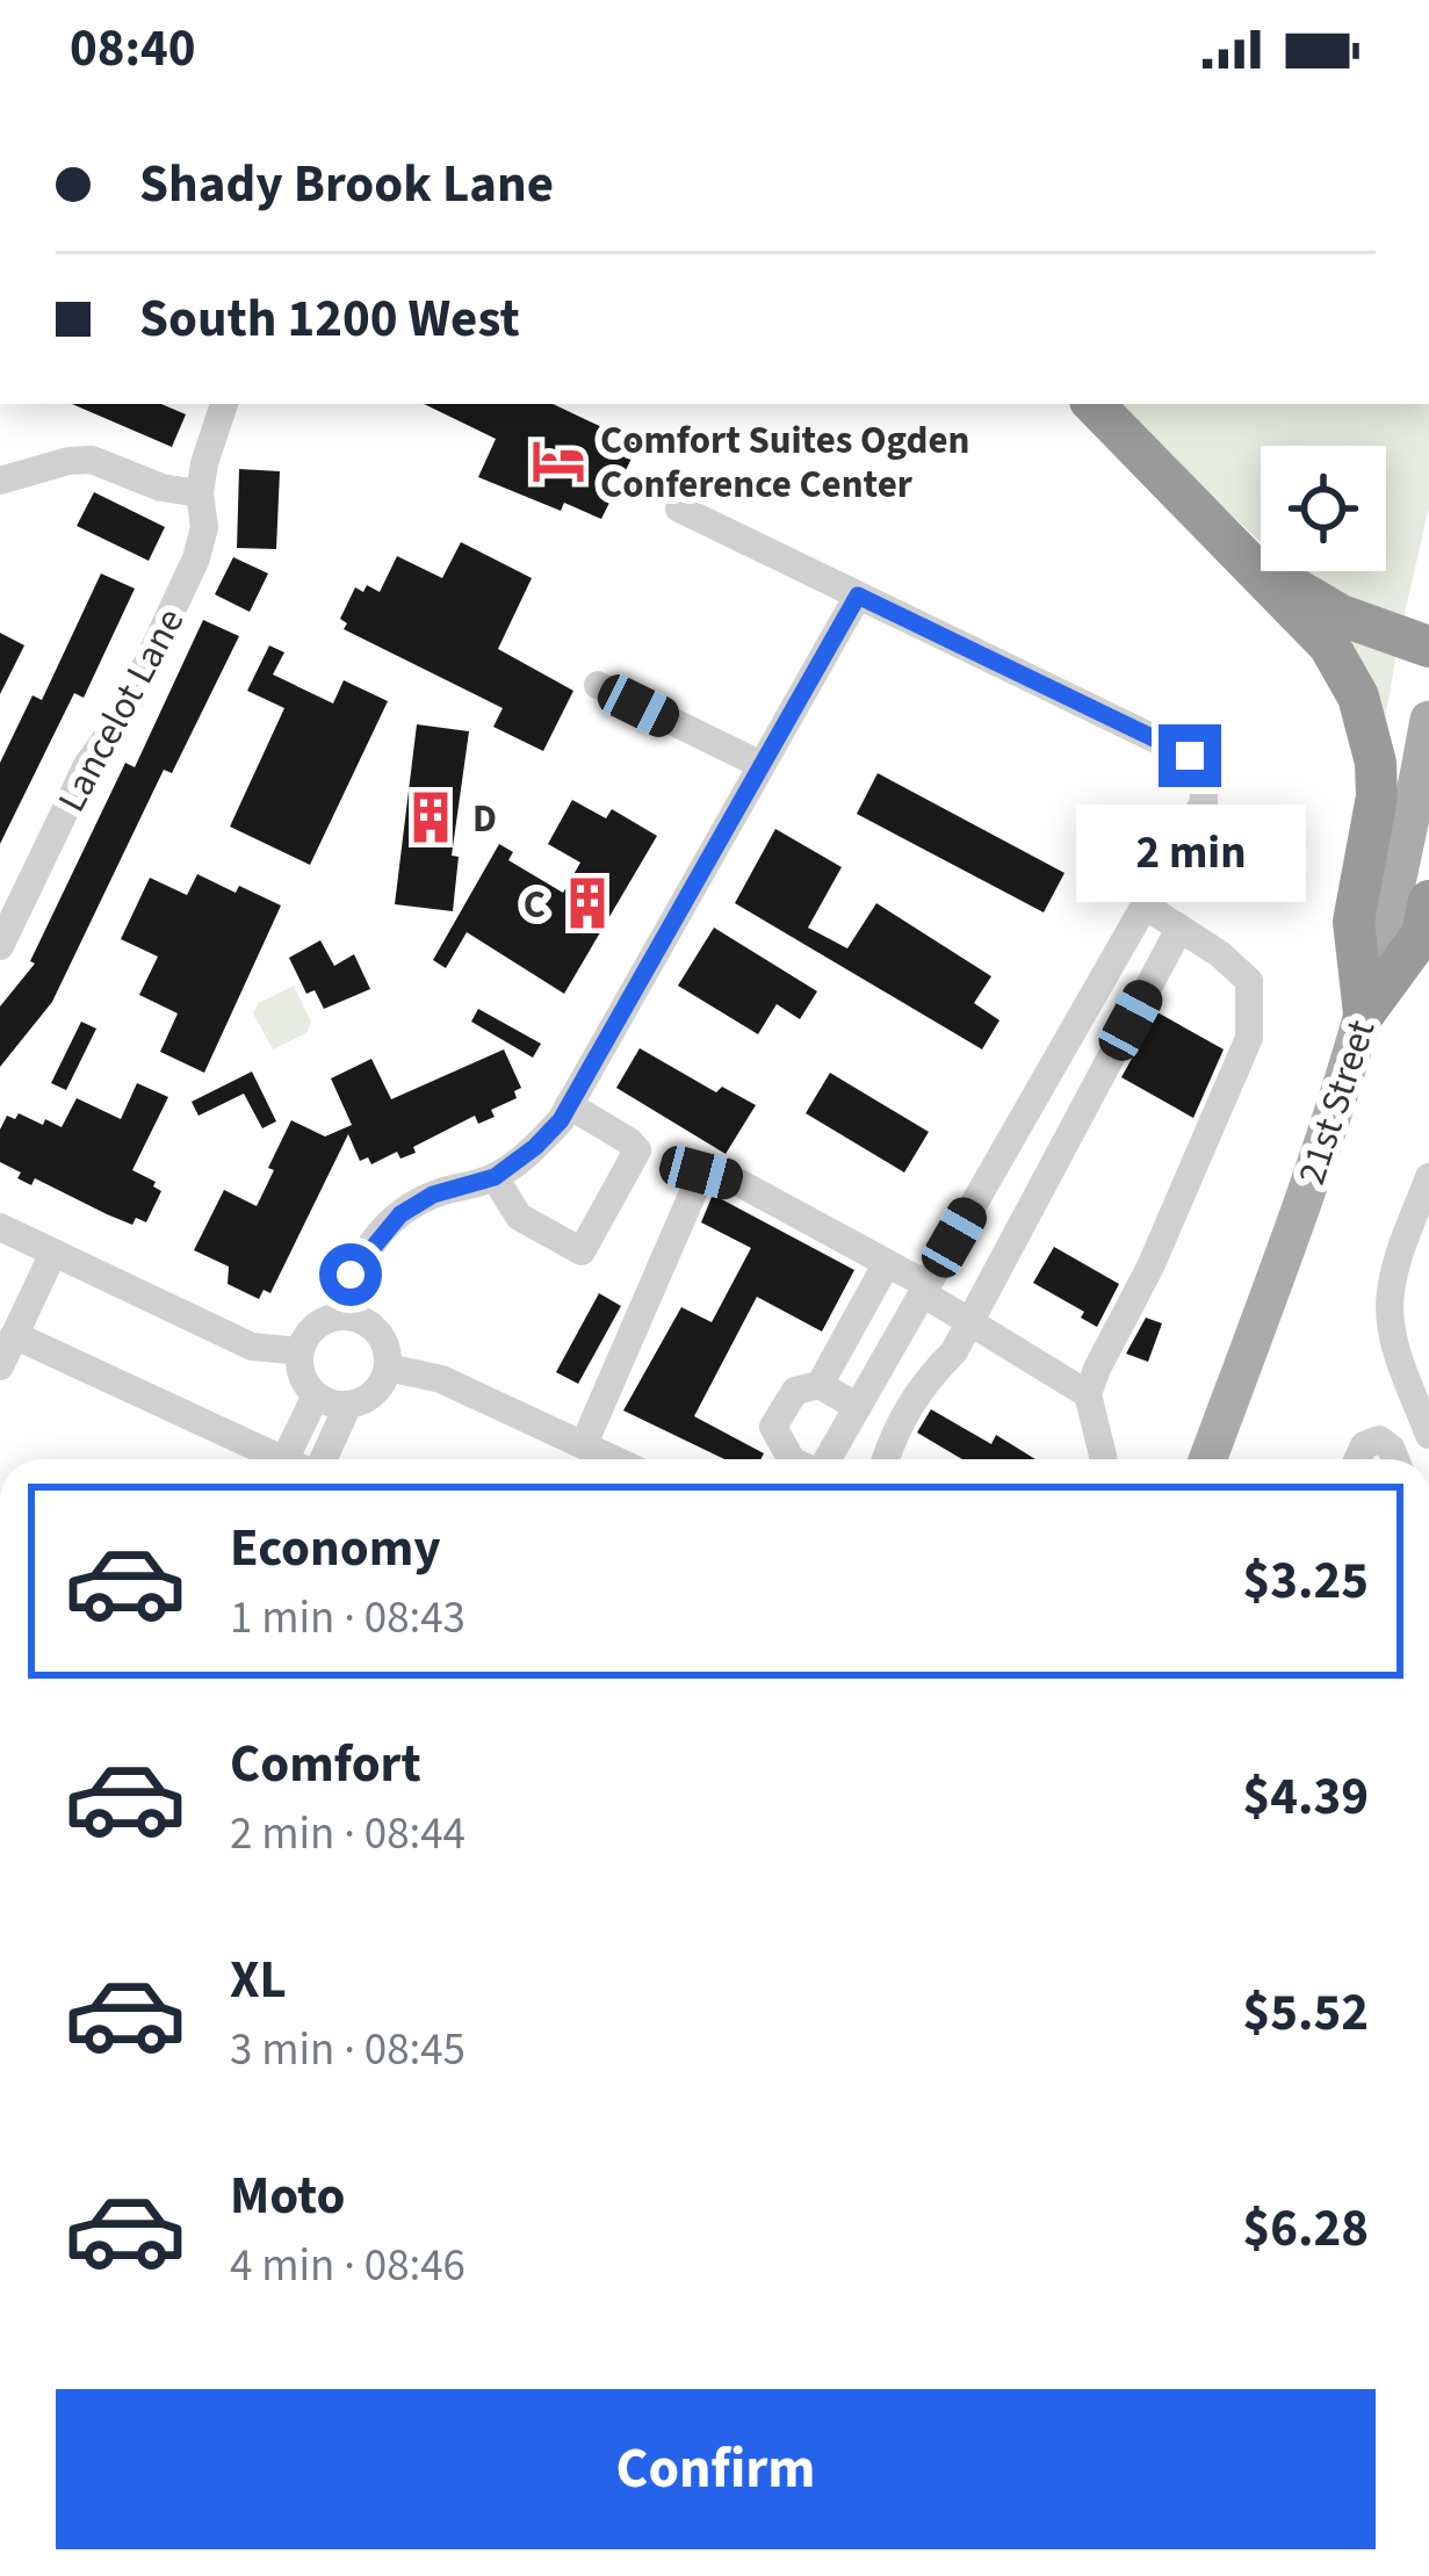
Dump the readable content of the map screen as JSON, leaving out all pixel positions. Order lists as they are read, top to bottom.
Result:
{
  "streets": {
    "main road": ["21st Street"],
    "street": ["Lancelot Lane"]
  },
  "places": {
    "hotel": ["Comfort Suites Ogden Conference Center"],
    "building": ["D", "C"]
  },
  "page": {
    "status": "08:40",
    "banner": ["Shady Brook Lane", "South 1200 West"],
    "bubble": "2 min",
    "list": [
      {
        "name": "Economy",
        "note": "1 min · 08:43",
        "value": "$3.25"
      },
      {
        "name": "Comfort",
        "note": "2 min · 08:44",
        "value": "$4.39"
      },
      {
        "name": "XL",
        "note": "3 min · 08:45",
        "value": "$5.52"
      },
      {
        "name": "Moto",
        "note": "4 min · 08:46",
        "value": "$6.28"
      }
    ],
    "buttons": "Confirm"
  }
}
